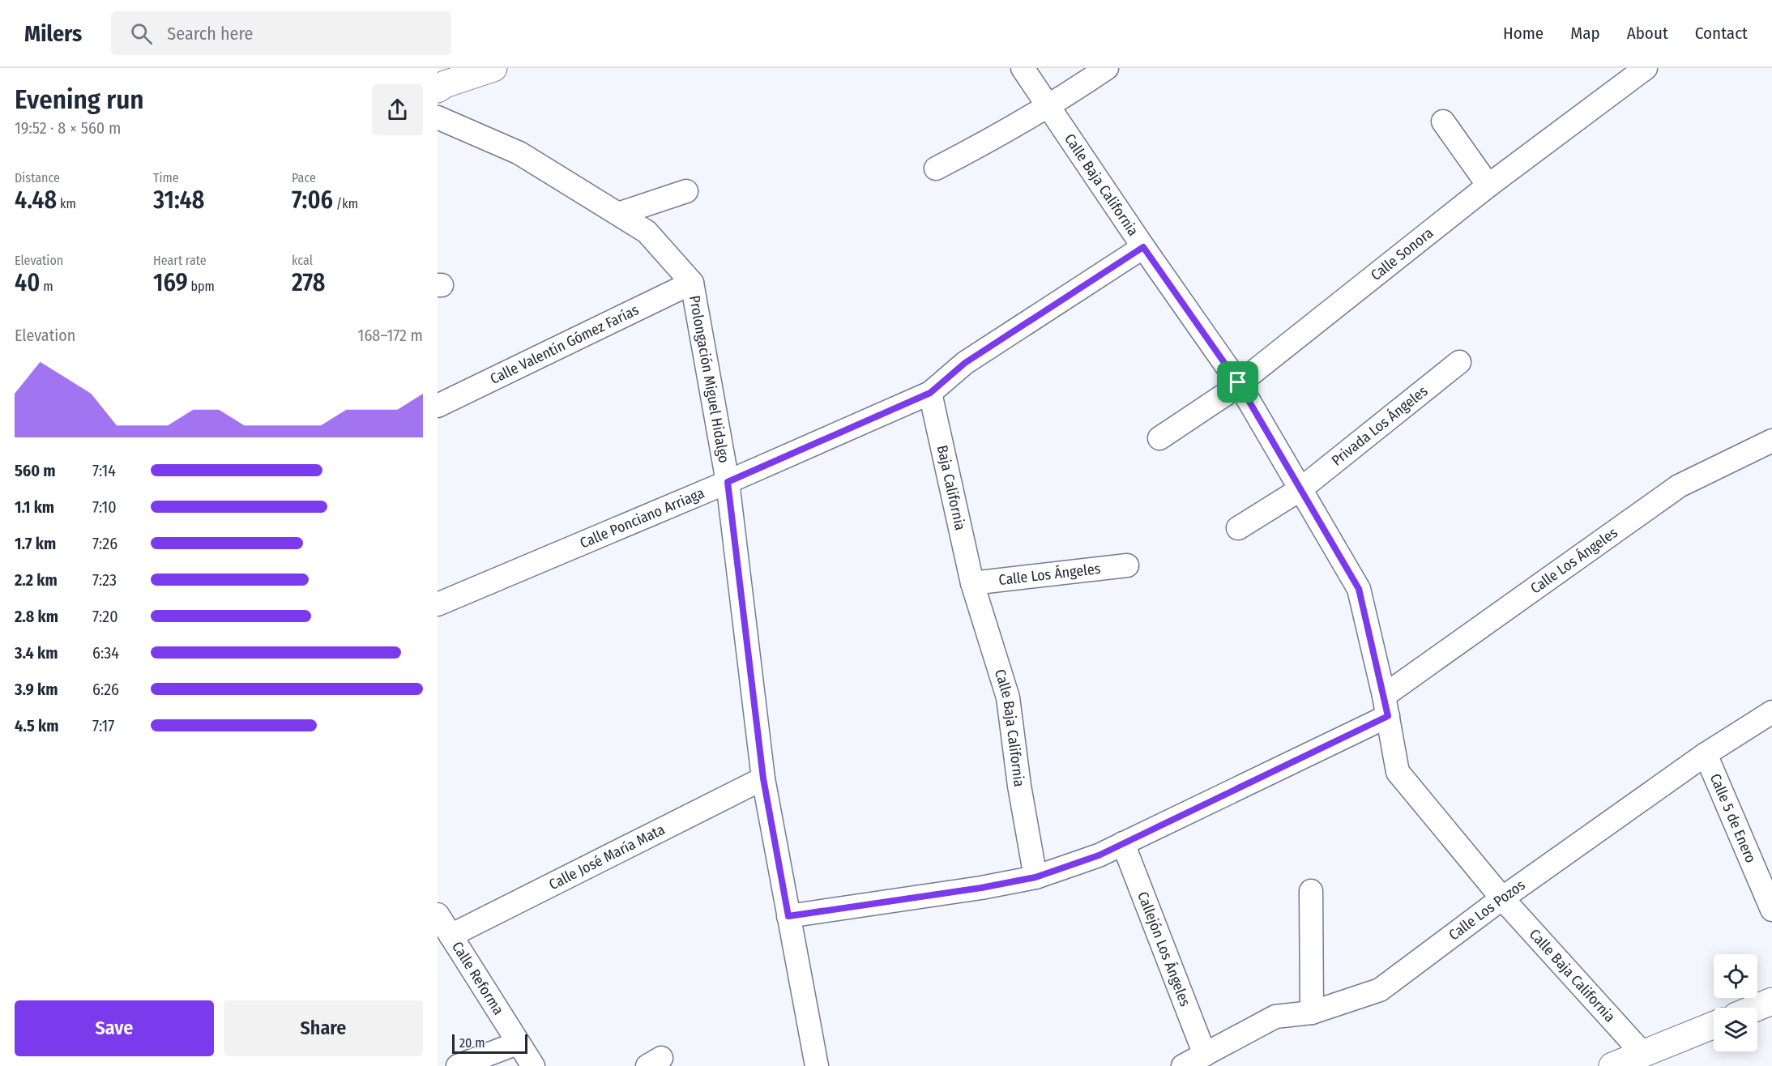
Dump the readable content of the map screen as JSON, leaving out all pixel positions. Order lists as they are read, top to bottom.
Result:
{
  "streets": {
    "street": [
      "Calle Baja California",
      "Calle Sonora",
      "Calle Valentín Gómez Farías",
      "Prolongación Miguel Hidalgo",
      "Privada Los Ángeles",
      "Baja California",
      "Calle Ponciano Arriaga",
      "Calle Los Ángeles",
      "Calle 5 de Enero",
      "Calle José María Mata",
      "Calle Los Pozos",
      "Callejón Los Ángeles",
      "Calle Reforma"
    ]
  },
  "crossings": [
    ["Calle Baja California", "Calle Sonora"],
    ["Calle Baja California", "Privada Los Ángeles"],
    ["Calle Baja California", "Baja California"],
    ["Calle Baja California", "Calle Ponciano Arriaga"],
    ["Calle Baja California", "Calle Los Ángeles"],
    ["Calle Baja California", "Calle Los Pozos"],
    ["Calle Valentín Gómez Farías", "Prolongación Miguel Hidalgo"],
    ["Prolongación Miguel Hidalgo", "Calle Ponciano Arriaga"],
    ["Prolongación Miguel Hidalgo", "Calle Los Ángeles"],
    ["Prolongación Miguel Hidalgo", "Calle José María Mata"],
    ["Baja California", "Calle Ponciano Arriaga"],
    ["Baja California", "Calle Los Ángeles"],
    ["Calle Los Ángeles", "Callejón Los Ángeles"],
    ["Calle 5 de Enero", "Calle Los Pozos"],
    ["Calle José María Mata", "Calle Reforma"],
    ["Calle Los Pozos", "Callejón Los Ángeles"]
  ],
  "scale_bar": "20 m",
  "page": {
    "header": "Milers",
    "search": "Search here",
    "nav": [
      "Home",
      "Map",
      "About",
      "Contact"
    ],
    "heading": ["Evening run", "19:52 · 8 × 560 m"],
    "stats": [
      ["Distance", "4.48 km"],
      ["Time", "31:48"],
      ["Pace", "7:06 /km"],
      ["Elevation", "40 m"],
      ["Heart rate", "169 bpm"],
      ["kcal", "278"]
    ],
    "chart": ["Elevation", "168–172 m"],
    "list": [
      {
        "name": "560 m",
        "note": "7:14"
      },
      {
        "name": "1.1 km",
        "note": "7:10"
      },
      {
        "name": "1.7 km",
        "note": "7:26"
      },
      {
        "name": "2.2 km",
        "note": "7:23"
      },
      {
        "name": "2.8 km",
        "note": "7:20"
      },
      {
        "name": "3.4 km",
        "note": "6:34"
      },
      {
        "name": "3.9 km",
        "note": "6:26"
      },
      {
        "name": "4.5 km",
        "note": "7:17"
      }
    ],
    "buttons": ["Save", "Share"],
    "scale": "20 m"
  }
}
